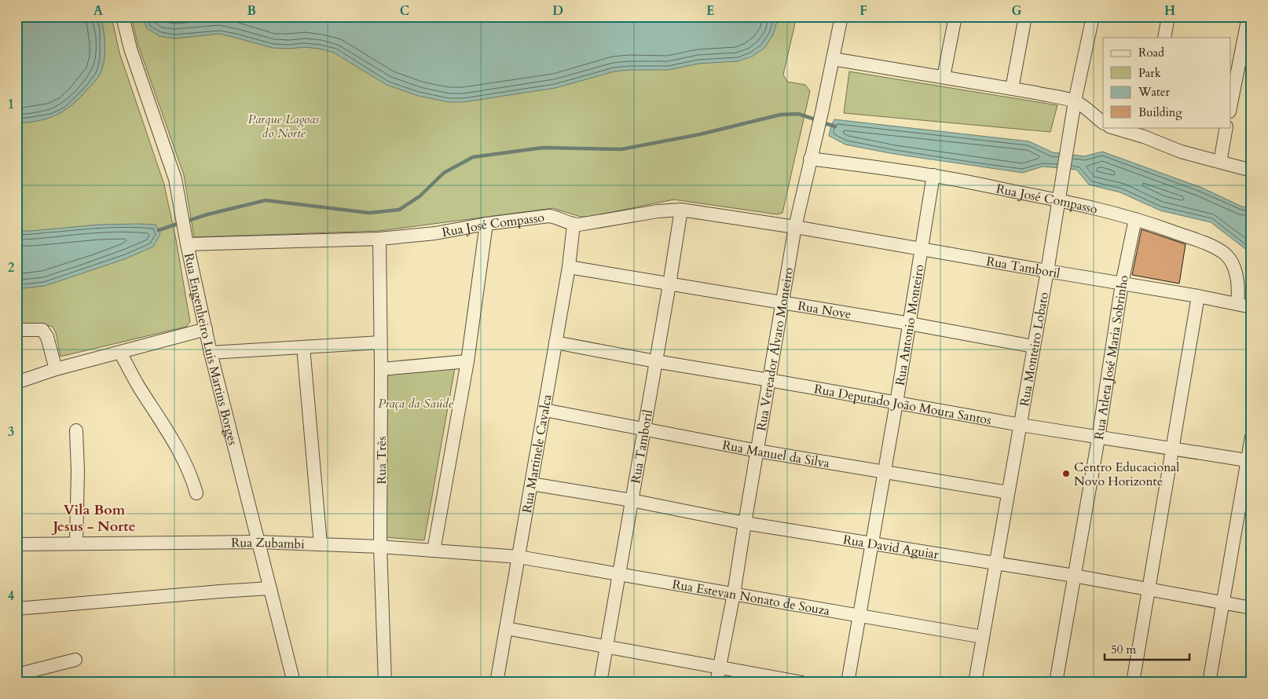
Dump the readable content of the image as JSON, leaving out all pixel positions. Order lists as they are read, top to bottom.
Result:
{
  "streets": {
    "street": [
      "Rua José Compasso",
      "Rua Tamboril",
      "Rua Nove",
      "Rua Antonio Monteiro",
      "Rua Engenheiro Luis Martins Borges",
      "Rua Vereador Álvaro Monteiro",
      "Rua Monteiro Lobato",
      "Rua Atleta José Maria Sobrinho",
      "Rua Deputado João Moura Santos",
      "Rua Manuel da Silva",
      "Rua Martinele Cavalca",
      "Rua Três",
      "Rua Zubambi",
      "Rua David Aguiar",
      "Rua Estevan Nonato de Souza"
    ]
  },
  "crossings": [
    ["Rua José Compasso", "Rua Tamboril"],
    ["Rua José Compasso", "Rua Antonio Monteiro"],
    ["Rua José Compasso", "Rua Engenheiro Luis Martins Borges"],
    ["Rua José Compasso", "Rua Vereador Álvaro Monteiro"],
    ["Rua José Compasso", "Rua Monteiro Lobato"],
    ["Rua José Compasso", "Rua Atleta José Maria Sobrinho"],
    ["Rua José Compasso", "Rua Martinele Cavalca"],
    ["Rua José Compasso", "Rua Três"],
    ["Rua Tamboril", "Rua Nove"],
    ["Rua Tamboril", "Rua Antonio Monteiro"],
    ["Rua Tamboril", "Rua Vereador Álvaro Monteiro"],
    ["Rua Tamboril", "Rua Monteiro Lobato"],
    ["Rua Tamboril", "Rua Atleta José Maria Sobrinho"],
    ["Rua Tamboril", "Rua Deputado João Moura Santos"],
    ["Rua Tamboril", "Rua Manuel da Silva"],
    ["Rua Tamboril", "Rua David Aguiar"],
    ["Rua Tamboril", "Rua Estevan Nonato de Souza"],
    ["Rua Nove", "Rua Antonio Monteiro"],
    ["Rua Nove", "Rua Vereador Álvaro Monteiro"],
    ["Rua Nove", "Rua Monteiro Lobato"],
    ["Rua Nove", "Rua Martinele Cavalca"],
    ["Rua Antonio Monteiro", "Rua Deputado João Moura Santos"],
    ["Rua Antonio Monteiro", "Rua Manuel da Silva"],
    ["Rua Antonio Monteiro", "Rua David Aguiar"],
    ["Rua Antonio Monteiro", "Rua Estevan Nonato de Souza"],
    ["Rua Engenheiro Luis Martins Borges", "Rua Zubambi"],
    ["Rua Vereador Álvaro Monteiro", "Rua Deputado João Moura Santos"],
    ["Rua Vereador Álvaro Monteiro", "Rua Manuel da Silva"],
    ["Rua Vereador Álvaro Monteiro", "Rua David Aguiar"],
    ["Rua Vereador Álvaro Monteiro", "Rua Estevan Nonato de Souza"],
    ["Rua Monteiro Lobato", "Rua Deputado João Moura Santos"],
    ["Rua Monteiro Lobato", "Rua Manuel da Silva"],
    ["Rua Monteiro Lobato", "Rua David Aguiar"],
    ["Rua Monteiro Lobato", "Rua Estevan Nonato de Souza"],
    ["Rua Atleta José Maria Sobrinho", "Rua Deputado João Moura Santos"],
    ["Rua Atleta José Maria Sobrinho", "Rua David Aguiar"],
    ["Rua Deputado João Moura Santos", "Rua Martinele Cavalca"],
    ["Rua Manuel da Silva", "Rua Martinele Cavalca"],
    ["Rua Martinele Cavalca", "Rua Zubambi"],
    ["Rua Martinele Cavalca", "Rua David Aguiar"],
    ["Rua Martinele Cavalca", "Rua Estevan Nonato de Souza"],
    ["Rua Três", "Rua Zubambi"],
    ["Rua Zubambi", "Rua Estevan Nonato de Souza"]
  ],
  "districts": ["Vila Bom Jesus - Norte"],
  "parks": ["Parque Lagoas do Norte", "Praça da Saúde"],
  "places": ["Centro Educacional Novo Horizonte"],
  "legend": [
    "Road",
    "Park",
    "Water",
    "Building"
  ],
  "scale_bar": "50 m",
  "grid": {
    "columns": [
      "A",
      "B",
      "C",
      "D",
      "E",
      "F",
      "G",
      "H"
    ],
    "rows": [
      "1",
      "2",
      "3",
      "4"
    ]
  }
}
